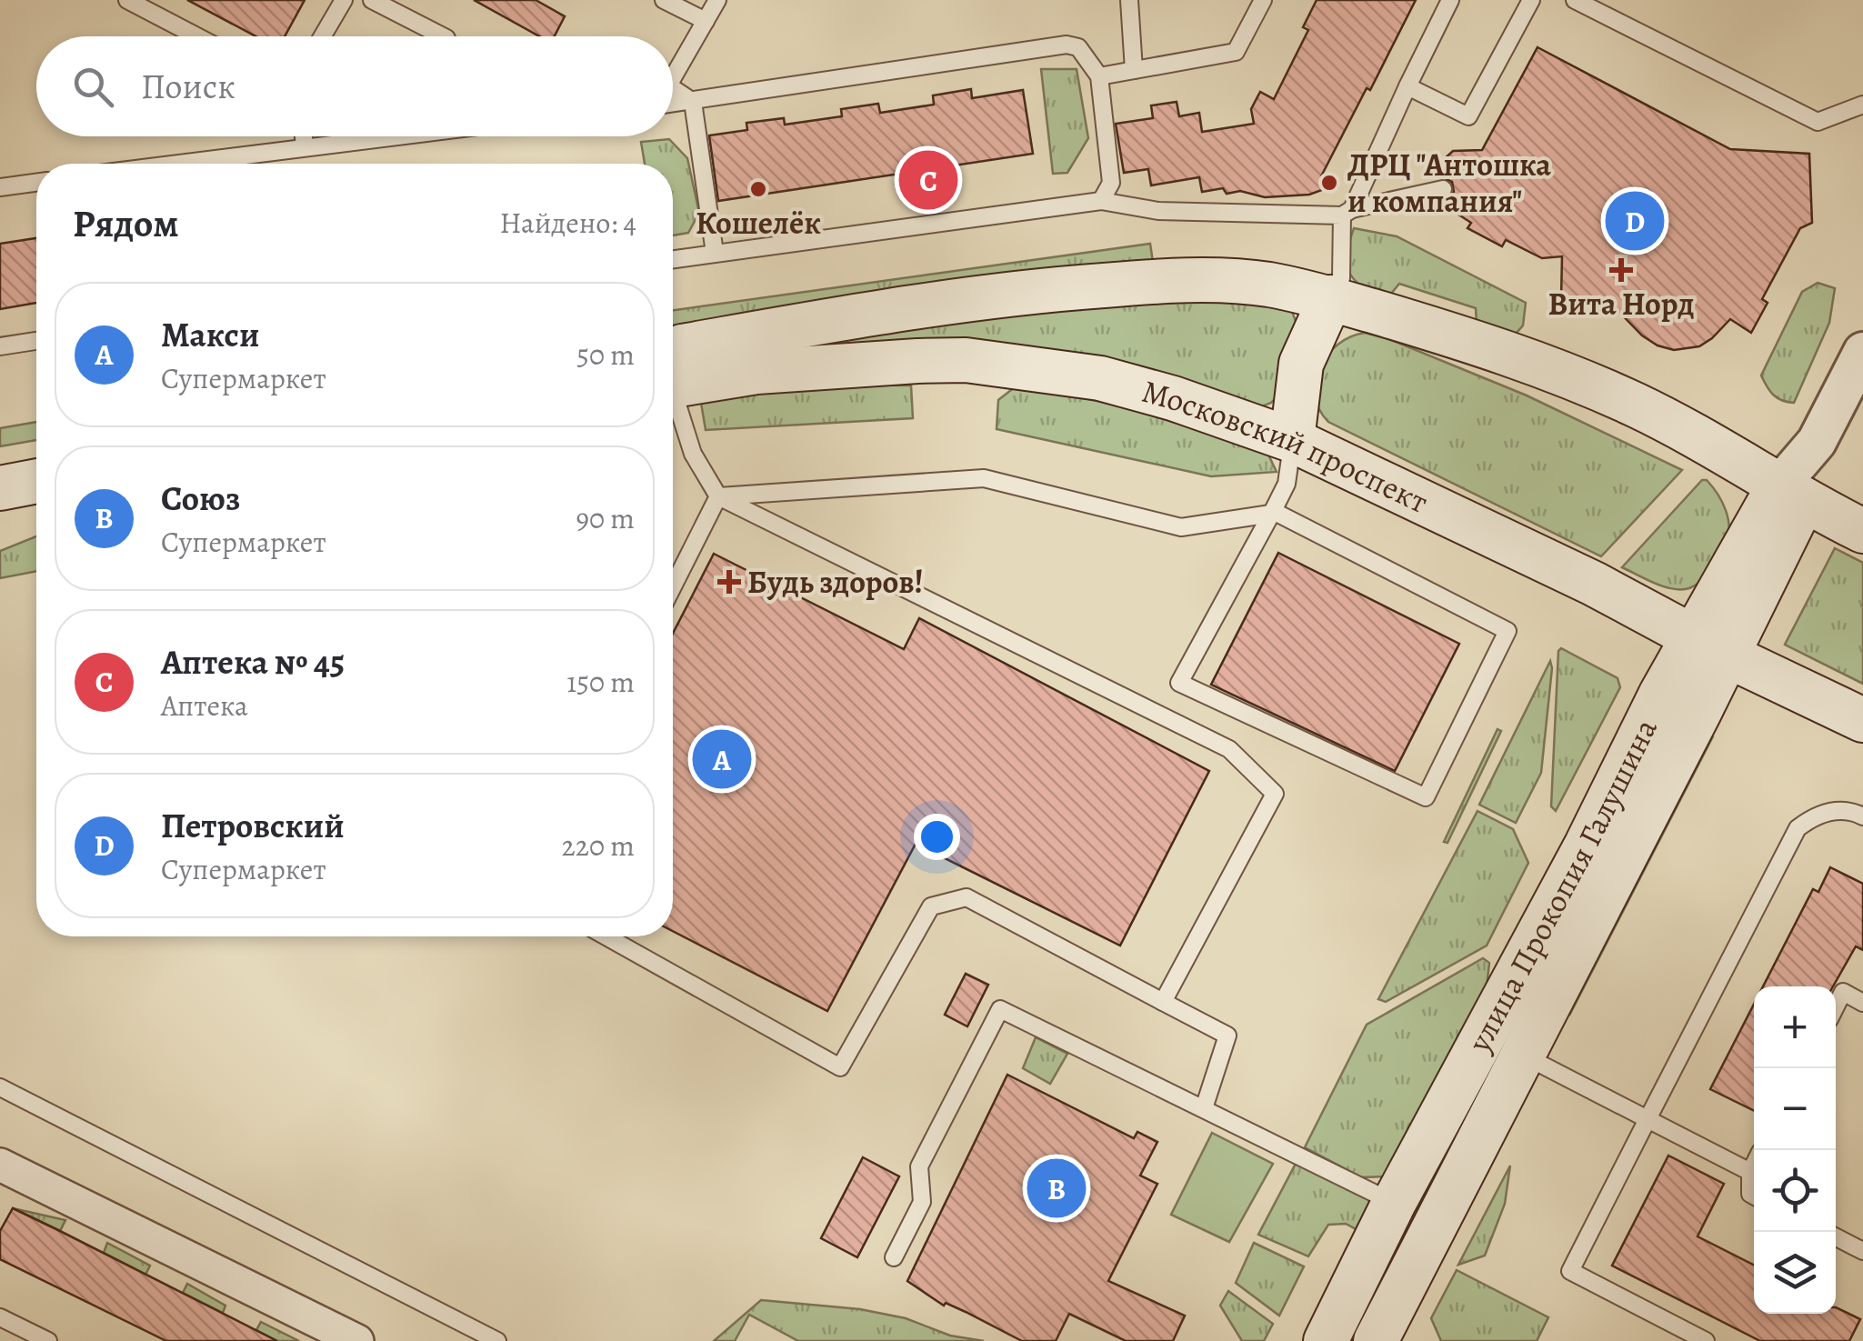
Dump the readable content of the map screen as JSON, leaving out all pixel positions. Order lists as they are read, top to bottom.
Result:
{
  "streets": {
    "main road": ["Московский проспект", "улица Прокопия Галушина"]
  },
  "crossings": [
    ["Московский проспект", "улица Прокопия Галушина"]
  ],
  "places": {
    "other": ["ДРЦ \"Антошка и компания\"", "Кошелёк"],
    "health": ["Вита Норд", "Будь здоров!"]
  },
  "page": {
    "search": "Поиск",
    "pins": [
      "C",
      "D",
      "A",
      "B"
    ],
    "heading": ["Рядом", "Найдено: 4"],
    "list": [
      {
        "mark": "A",
        "name": "Макси",
        "note": "Супермаркет",
        "value": "50 m"
      },
      {
        "mark": "B",
        "name": "Союз",
        "note": "Супермаркет",
        "value": "90 m"
      },
      {
        "mark": "C",
        "name": "Аптека № 45",
        "note": "Аптека",
        "value": "150 m"
      },
      {
        "mark": "D",
        "name": "Петровский",
        "note": "Супермаркет",
        "value": "220 m"
      }
    ],
    "map_buttons": ["+", "−"]
  }
}
